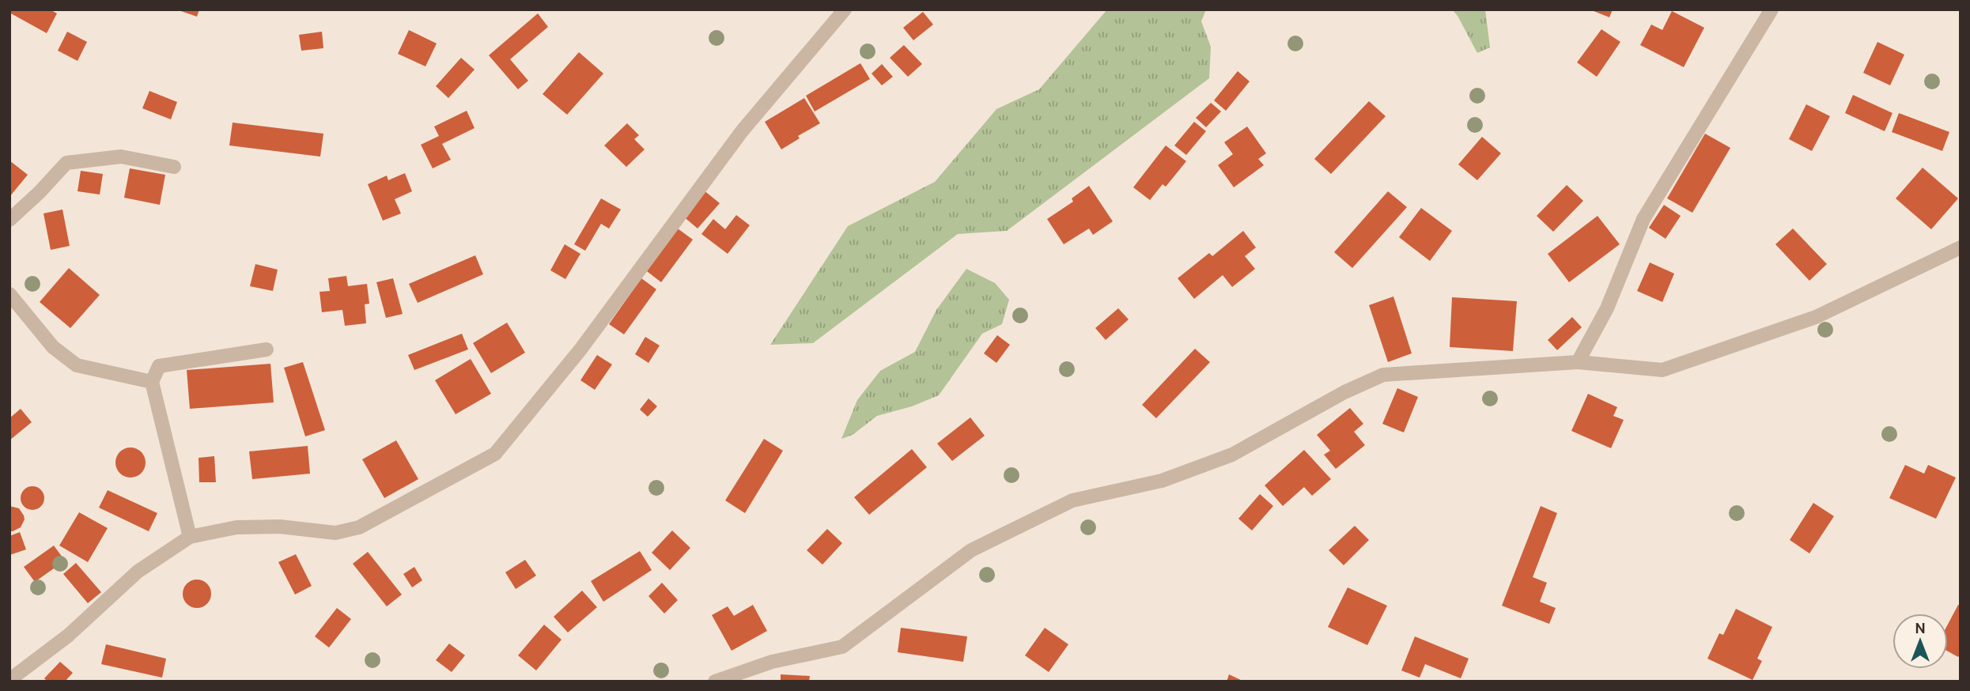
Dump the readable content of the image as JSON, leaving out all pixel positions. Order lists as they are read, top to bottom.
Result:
{
  "north": "top"
}
